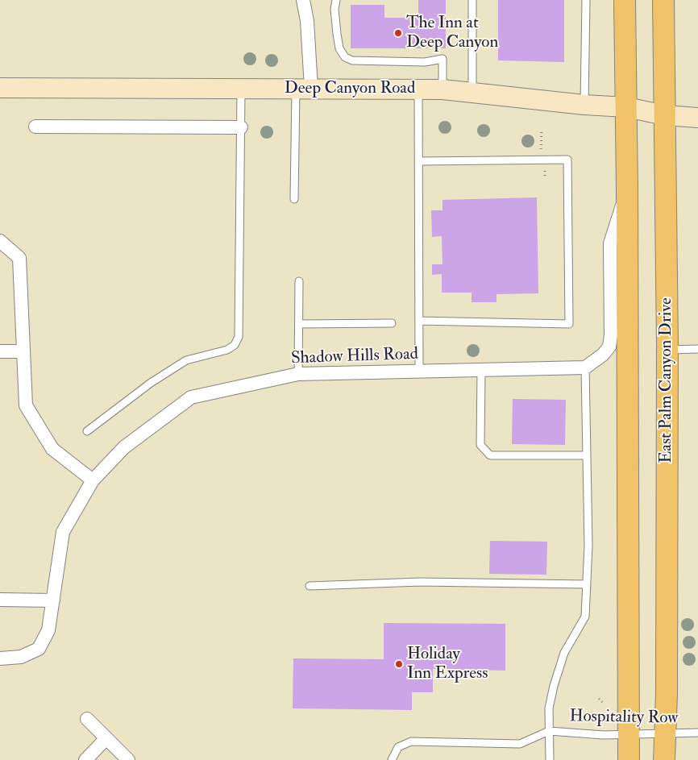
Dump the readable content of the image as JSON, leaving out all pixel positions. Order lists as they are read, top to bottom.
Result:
{
  "streets": {
    "main road": ["East Palm Canyon Drive"],
    "street": ["Deep Canyon Road", "Shadow Hills Road"],
    "lane": ["Hospitality Row"]
  },
  "crossings": [
    ["Deep Canyon Road", "East Palm Canyon Drive"],
    ["East Palm Canyon Drive", "Hospitality Row"]
  ],
  "places": ["The Inn at Deep Canyon", "Holiday Inn Express"]
}
